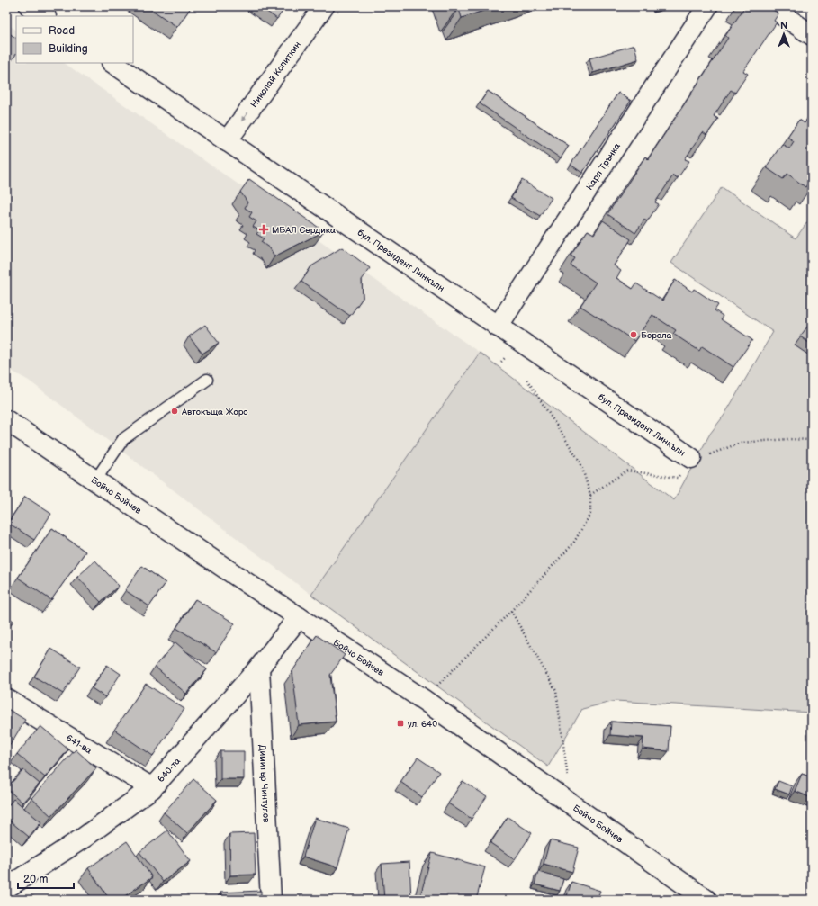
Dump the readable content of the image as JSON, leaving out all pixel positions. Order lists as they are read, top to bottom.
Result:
{
  "streets": {
    "main road": [
      "Николай Копиткин",
      "Карл Трънка",
      "бул. Президент Линкълн",
      "Бойчо Бойчев",
      "641-ва",
      "640-та",
      "Димитър Чинтулов"
    ]
  },
  "crossings": [
    ["Николай Копиткин", "бул. Президент Линкълн"],
    ["Карл Трънка", "бул. Президент Линкълн"],
    ["Бойчо Бойчев", "640-та"],
    ["641-ва", "640-та"],
    ["640-та", "Димитър Чинтулов"]
  ],
  "one_way": ["Николай Копиткин"],
  "places": {
    "health": ["МБАЛ Сердика"],
    "other": ["Борола", "Автокъща Жоро"],
    "transit": ["ул. 640"]
  },
  "legend": ["Road", "Building"],
  "scale_bar": "20 m",
  "north": "top"
}
